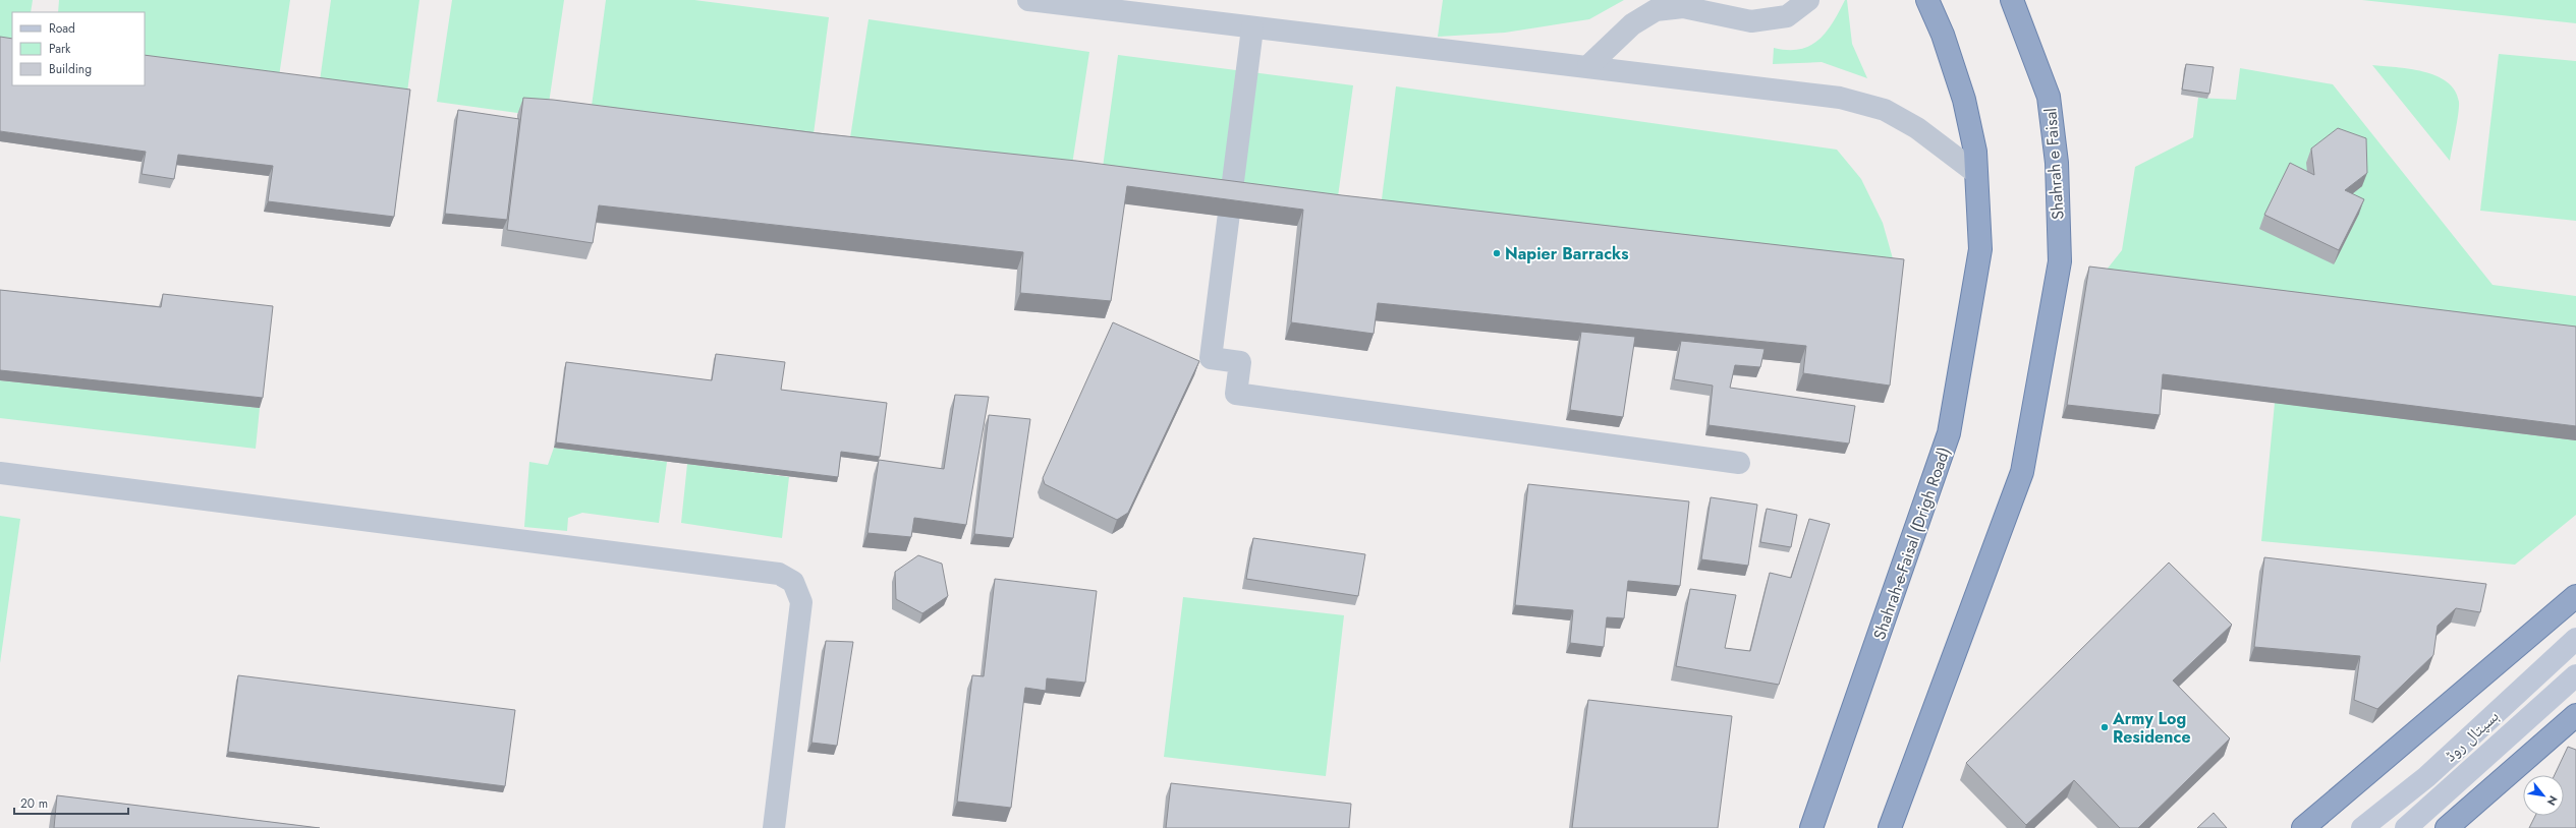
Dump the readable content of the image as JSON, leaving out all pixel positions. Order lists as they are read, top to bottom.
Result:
{
  "streets": {
    "highway": ["Shahrah e Faisal", "Shahrah-e-Faisal (Drigh Road)"],
    "main road": ["ہسپتال روڈ"]
  },
  "places": ["Napier Barracks", "Army Log Residence"],
  "legend": ["Road", "Park", "Building"],
  "scale_bar": "20 m",
  "north": "bottom right"
}
